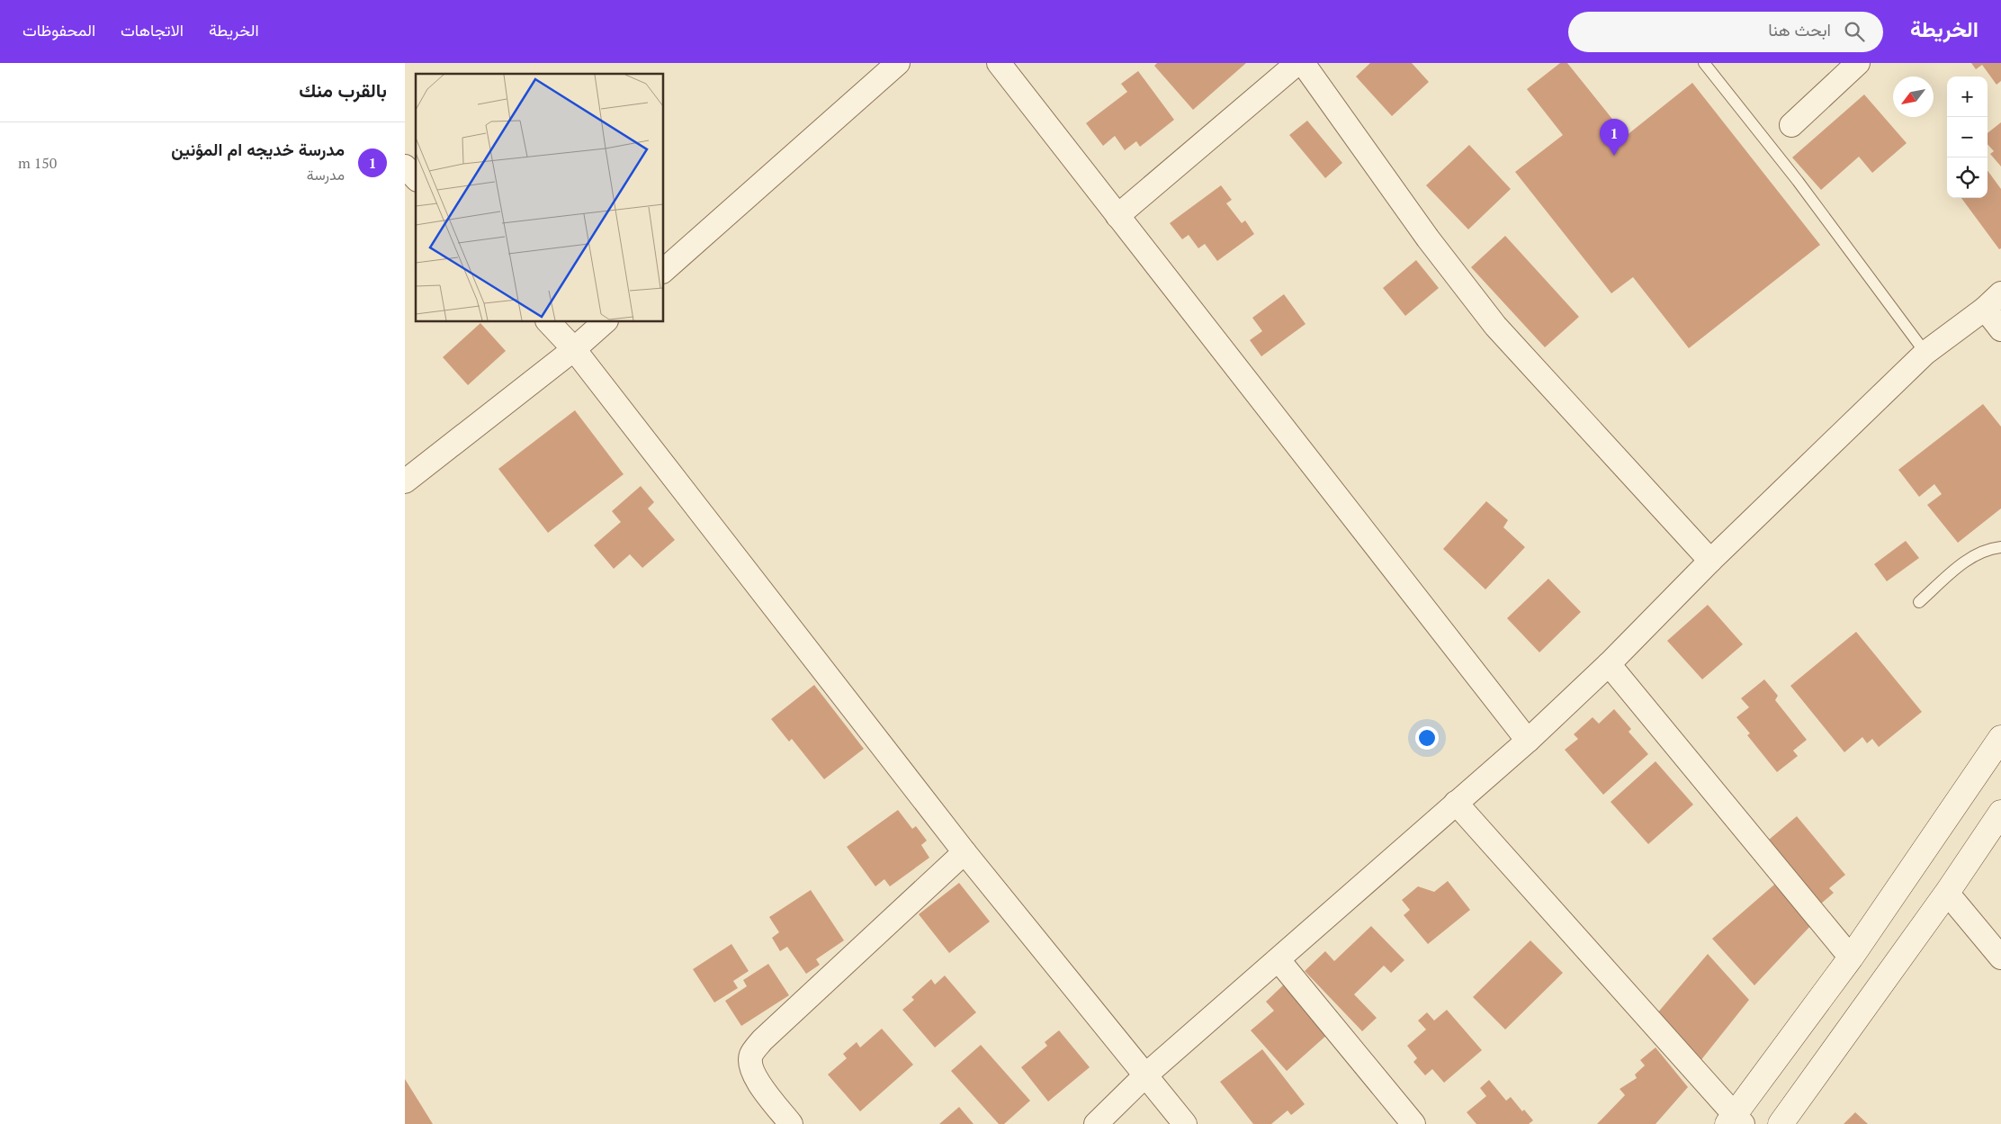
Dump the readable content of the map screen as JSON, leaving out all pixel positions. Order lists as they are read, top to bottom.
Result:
{
  "north": "bottom left",
  "page": {
    "header": "الخريطة",
    "search": "ابحث هنا",
    "nav": ["الخريطة", "الاتجاهات", "المحفوظات"],
    "heading": "بالقرب منك",
    "map_buttons": ["+", "−"],
    "pins": "1",
    "list": [
      {
        "mark": "1",
        "name": "مدرسة خديجه ام المؤنين",
        "note": "مدرسة",
        "value": "150 m"
      }
    ]
  }
}
